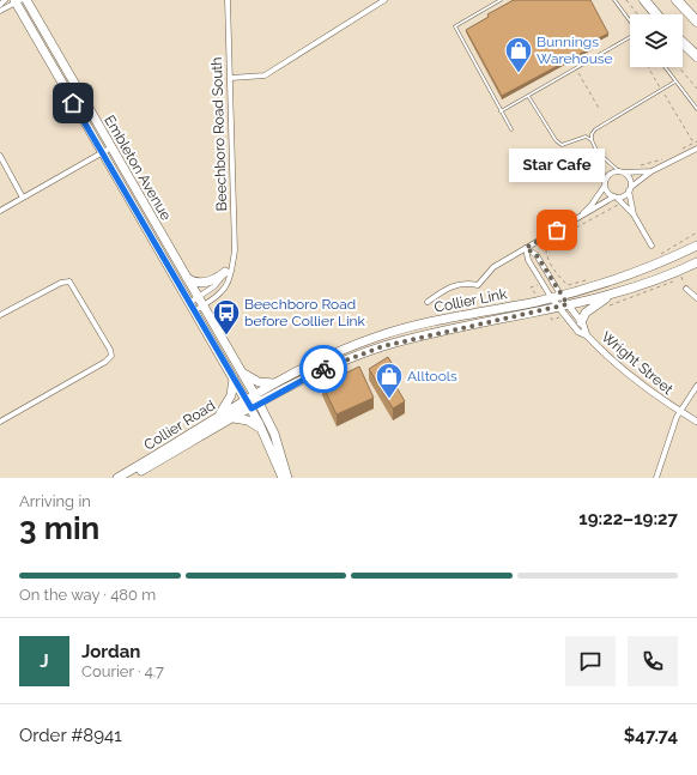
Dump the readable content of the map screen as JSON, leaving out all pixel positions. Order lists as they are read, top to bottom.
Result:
{
  "streets": {
    "main road": ["Embleton Avenue", "Collier Link", "Collier Road"],
    "street": ["Beechboro Road South", "Wright Street"]
  },
  "crossings": [
    ["Beechboro Road South", "Embleton Avenue"],
    ["Collier Link", "Wright Street"],
    ["Collier Link", "Collier Road"]
  ],
  "places": {
    "shop": ["Bunnings Warehouse", "Alltools"],
    "other": ["Star Cafe"],
    "bus stop": ["Beechboro Road before Collier Link"]
  },
  "page": {
    "bubble": "Star Cafe",
    "heading": ["3 min", "Arriving in", "19:22–19:27"],
    "panel": [
      "Jordan",
      "Courier · 4.7",
      "Order #8941",
      "$47.74"
    ],
    "bar": "On the way · 480 m",
    "round": "J"
  }
}
